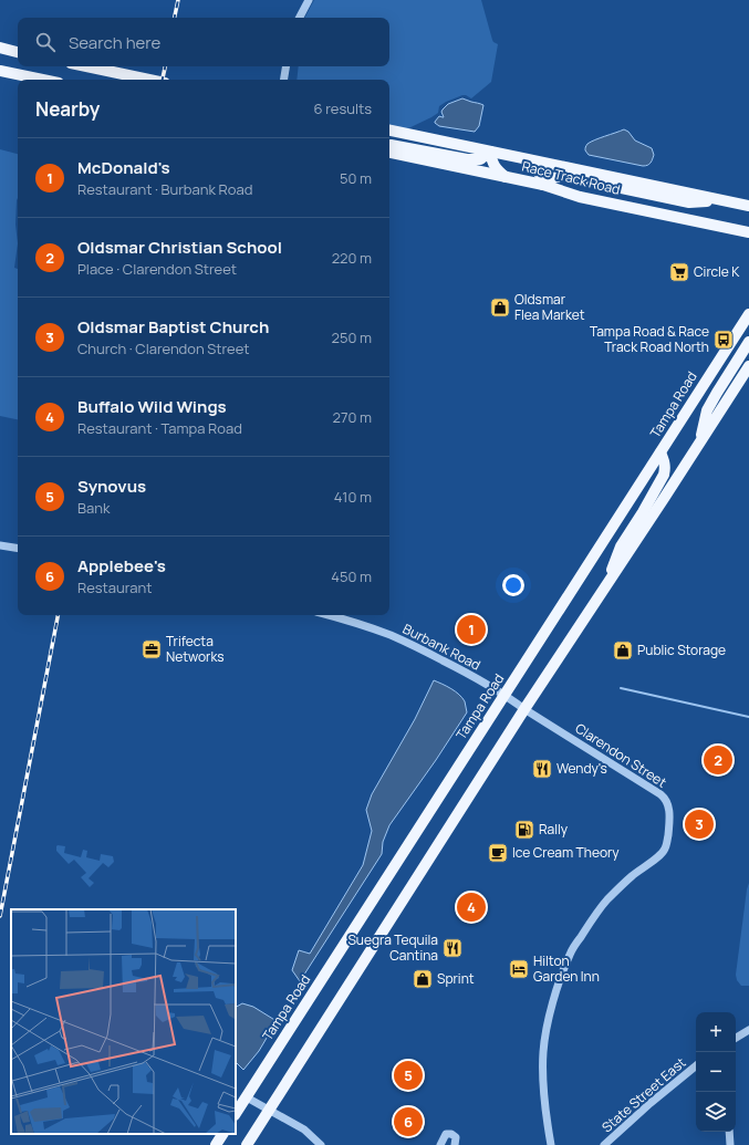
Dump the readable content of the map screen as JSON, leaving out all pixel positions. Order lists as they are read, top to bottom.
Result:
{
  "streets": {
    "main road": ["Race Track Road", "Tampa Road"],
    "street": ["Burbank Road", "Clarendon Street", "State Street East"]
  },
  "crossings": [
    ["Tampa Road", "Burbank Road"],
    ["Burbank Road", "Clarendon Street"]
  ],
  "places": {
    "supermarket": ["Circle K"],
    "shop": ["Oldsmar Flea Market", "Public Storage", "Sprint"],
    "bus stop": ["Tampa Road & Race Track Road North"],
    "office": ["Trifecta Networks"],
    "restaurant": ["Wendy's", "Suegra Tequila Cantina"],
    "fuel station": ["Rally"],
    "cafe": ["Ice Cream Theory"],
    "hotel": ["Hilton Garden Inn"]
  },
  "page": {
    "search": "Search here",
    "heading": ["Nearby", "6 results"],
    "list": [
      {
        "mark": "1",
        "name": "McDonald's",
        "note": "Restaurant · Burbank Road",
        "value": "50 m"
      },
      {
        "mark": "2",
        "name": "Oldsmar Christian School",
        "note": "Place · Clarendon Street",
        "value": "220 m"
      },
      {
        "mark": "3",
        "name": "Oldsmar Baptist Church",
        "note": "Church · Clarendon Street",
        "value": "250 m"
      },
      {
        "mark": "4",
        "name": "Buffalo Wild Wings",
        "note": "Restaurant · Tampa Road",
        "value": "270 m"
      },
      {
        "mark": "5",
        "name": "Synovus",
        "note": "Bank",
        "value": "410 m"
      },
      {
        "mark": "6",
        "name": "Applebee's",
        "note": "Restaurant",
        "value": "450 m"
      }
    ],
    "pins": [
      "1",
      "2",
      "3",
      "4",
      "5",
      "6"
    ],
    "map_buttons": ["+", "−"]
  }
}
